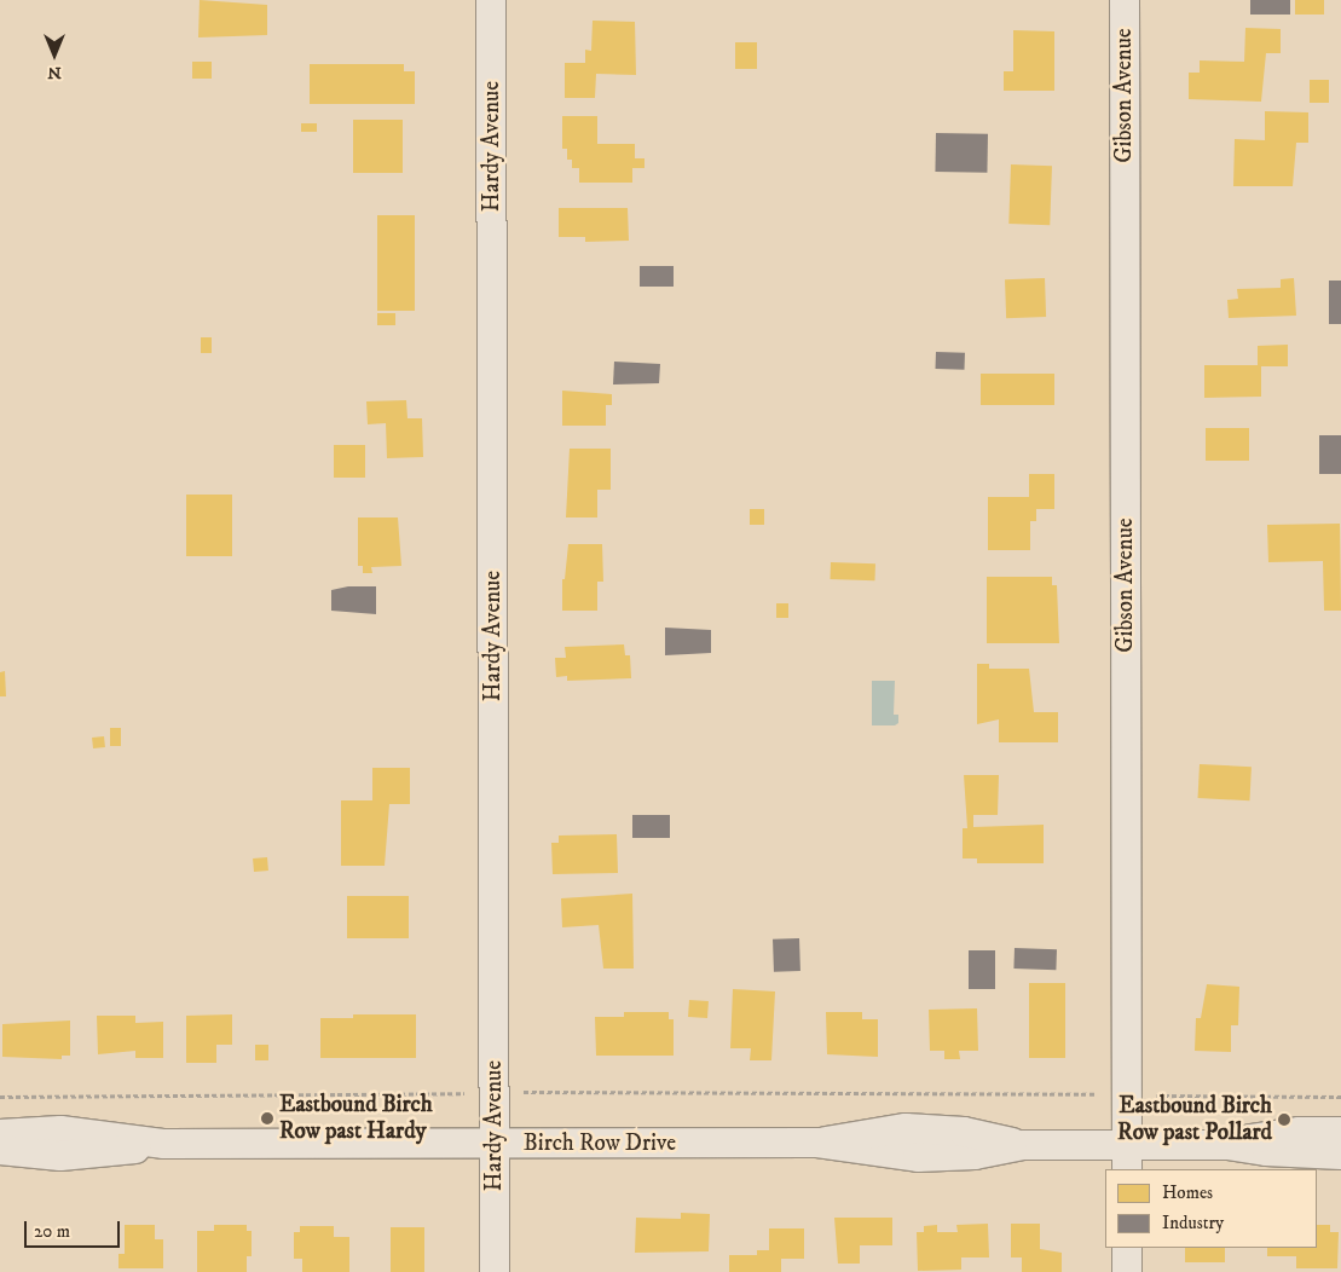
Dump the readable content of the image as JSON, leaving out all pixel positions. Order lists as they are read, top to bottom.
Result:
{
  "streets": {
    "street": ["Gibson Avenue", "Hardy Avenue", "Birch Row Drive"]
  },
  "crossings": [
    ["Gibson Avenue", "Birch Row Drive"],
    ["Hardy Avenue", "Birch Row Drive"]
  ],
  "places": ["Eastbound Birch Row past Hardy", "Eastbound Birch Row past Pollard"],
  "legend": ["Homes", "Industry"],
  "scale_bar": "20 m",
  "north": "bottom"
}
